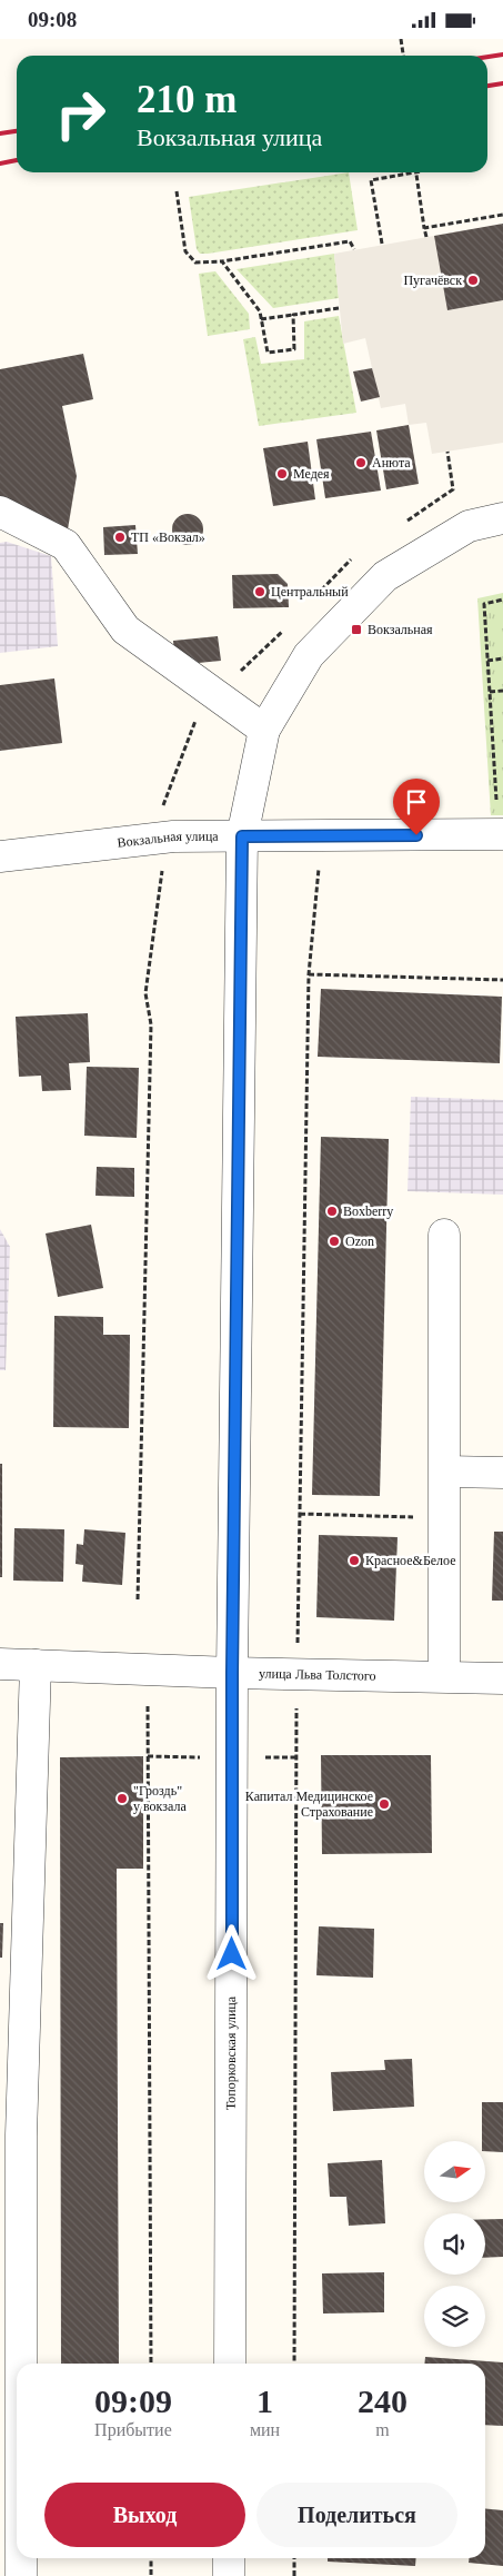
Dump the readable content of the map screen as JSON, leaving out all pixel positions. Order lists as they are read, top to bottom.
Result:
{
  "streets": {
    "street": ["Вокзальная улица", "улица Льва Толстого", "Топорковская улица"]
  },
  "crossings": [
    ["Вокзальная улица", "Топорковская улица"],
    ["улица Льва Толстого", "Топорковская улица"]
  ],
  "places": {
    "other": [
      "Пугачёвск",
      "Анюта",
      "Медея",
      "ТП «Вокзал»",
      "Центральный",
      "Boxberry",
      "Ozon",
      "Красное&Белое",
      "\"Гроздь\" у вокзала",
      "Капитал Медицинское Страхование"
    ],
    "transit": ["Вокзальная"]
  },
  "north": "right",
  "page": {
    "status": "09:08",
    "turn": ["210 m", "Вокзальная улица"],
    "eta": [
      "09:09",
      "Прибытие",
      "1",
      "мин",
      "240",
      "m"
    ],
    "buttons": ["Выход", "Поделиться"]
  }
}
